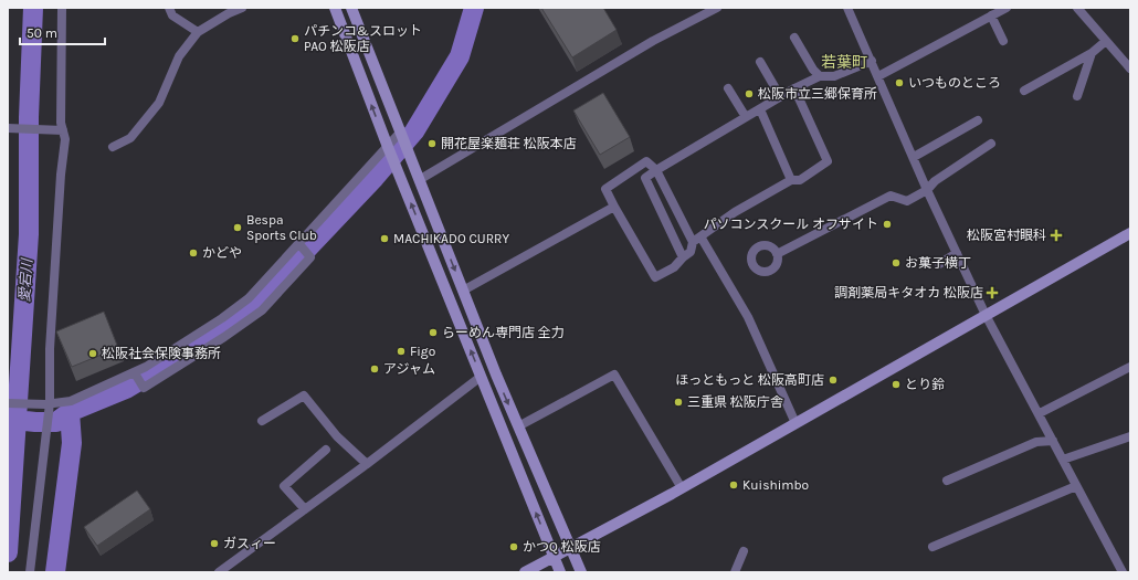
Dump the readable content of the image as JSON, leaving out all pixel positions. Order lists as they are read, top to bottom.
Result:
{
  "districts": ["若葉町"],
  "water": ["愛宕川"],
  "places": {
    "other": [
      "パチンコ&スロット PAO 松阪店",
      "いつものところ",
      "松阪市立三郷保育所",
      "開花屋楽麺荘 松阪本店",
      "パソコンスクール オフサイト",
      "Bespa Sports Club",
      "MACHIKADO CURRY",
      "かどや",
      "お菓子横丁",
      "らーめん専門店 全力",
      "Figo",
      "松阪社会保険事務所",
      "アジャム",
      "ほっともっと 松阪高町店",
      "とり鈴",
      "三重県 松阪庁舎",
      "Kuishimbo",
      "ガスィー",
      "かつQ 松阪店"
    ],
    "health": ["松阪宮村眼科", "調剤薬局キタオカ 松阪店"]
  },
  "scale_bar": "50 m"
}
